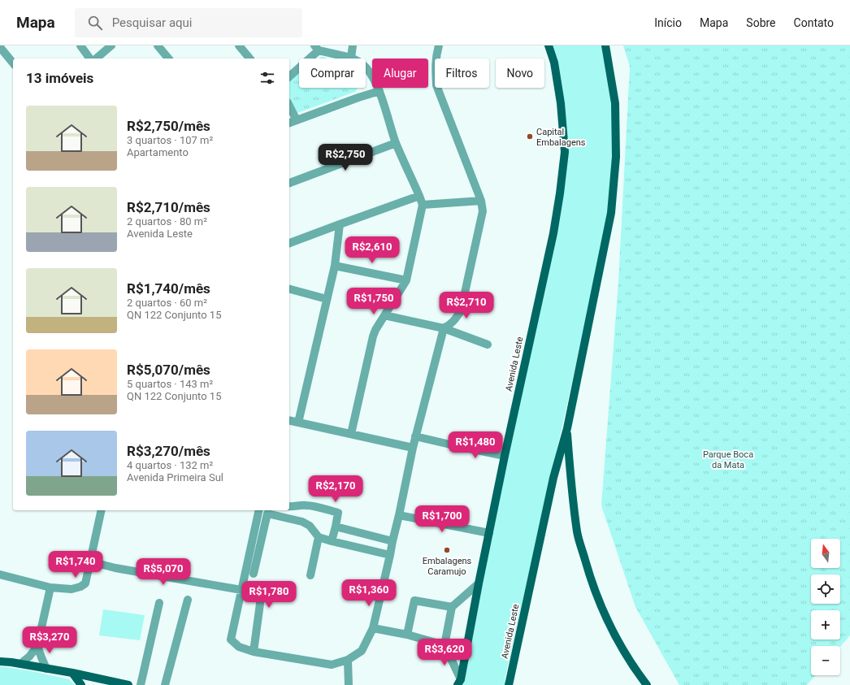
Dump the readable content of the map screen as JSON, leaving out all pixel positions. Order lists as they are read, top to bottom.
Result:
{
  "streets": {
    "main road": ["Avenida Leste"]
  },
  "parks": ["Parque Boca da Mata"],
  "places": ["Capital Embalagens", "Embalagens Caramujo"],
  "north": "top",
  "page": {
    "header": "Mapa",
    "search": "Pesquisar aqui",
    "nav": [
      "Início",
      "Mapa",
      "Sobre",
      "Contato"
    ],
    "chip": [
      "Comprar",
      "Alugar",
      "Filtros",
      "Novo"
    ],
    "heading": "13 imóveis",
    "list": [
      {
        "name": "R$2,750/mês",
        "note": "3 quartos · 107 m² · Apartamento"
      },
      {
        "name": "R$2,710/mês",
        "note": "2 quartos · 80 m² · Avenida Leste"
      },
      {
        "name": "R$1,740/mês",
        "note": "2 quartos · 60 m² · QN 122 Conjunto 15"
      },
      {
        "name": "R$5,070/mês",
        "note": "5 quartos · 143 m² · QN 122 Conjunto 15"
      },
      {
        "name": "R$3,270/mês",
        "note": "4 quartos · 132 m² · Avenida Primeira Sul"
      }
    ],
    "price": [
      "R$2,750",
      "R$2,610",
      "R$1,750",
      "R$2,710",
      "R$1,480",
      "R$2,170",
      "R$1,700",
      "R$1,740",
      "R$5,070",
      "R$1,360",
      "R$1,780",
      "R$3,270",
      "R$3,620"
    ],
    "map_buttons": ["+", "−"]
  }
}
